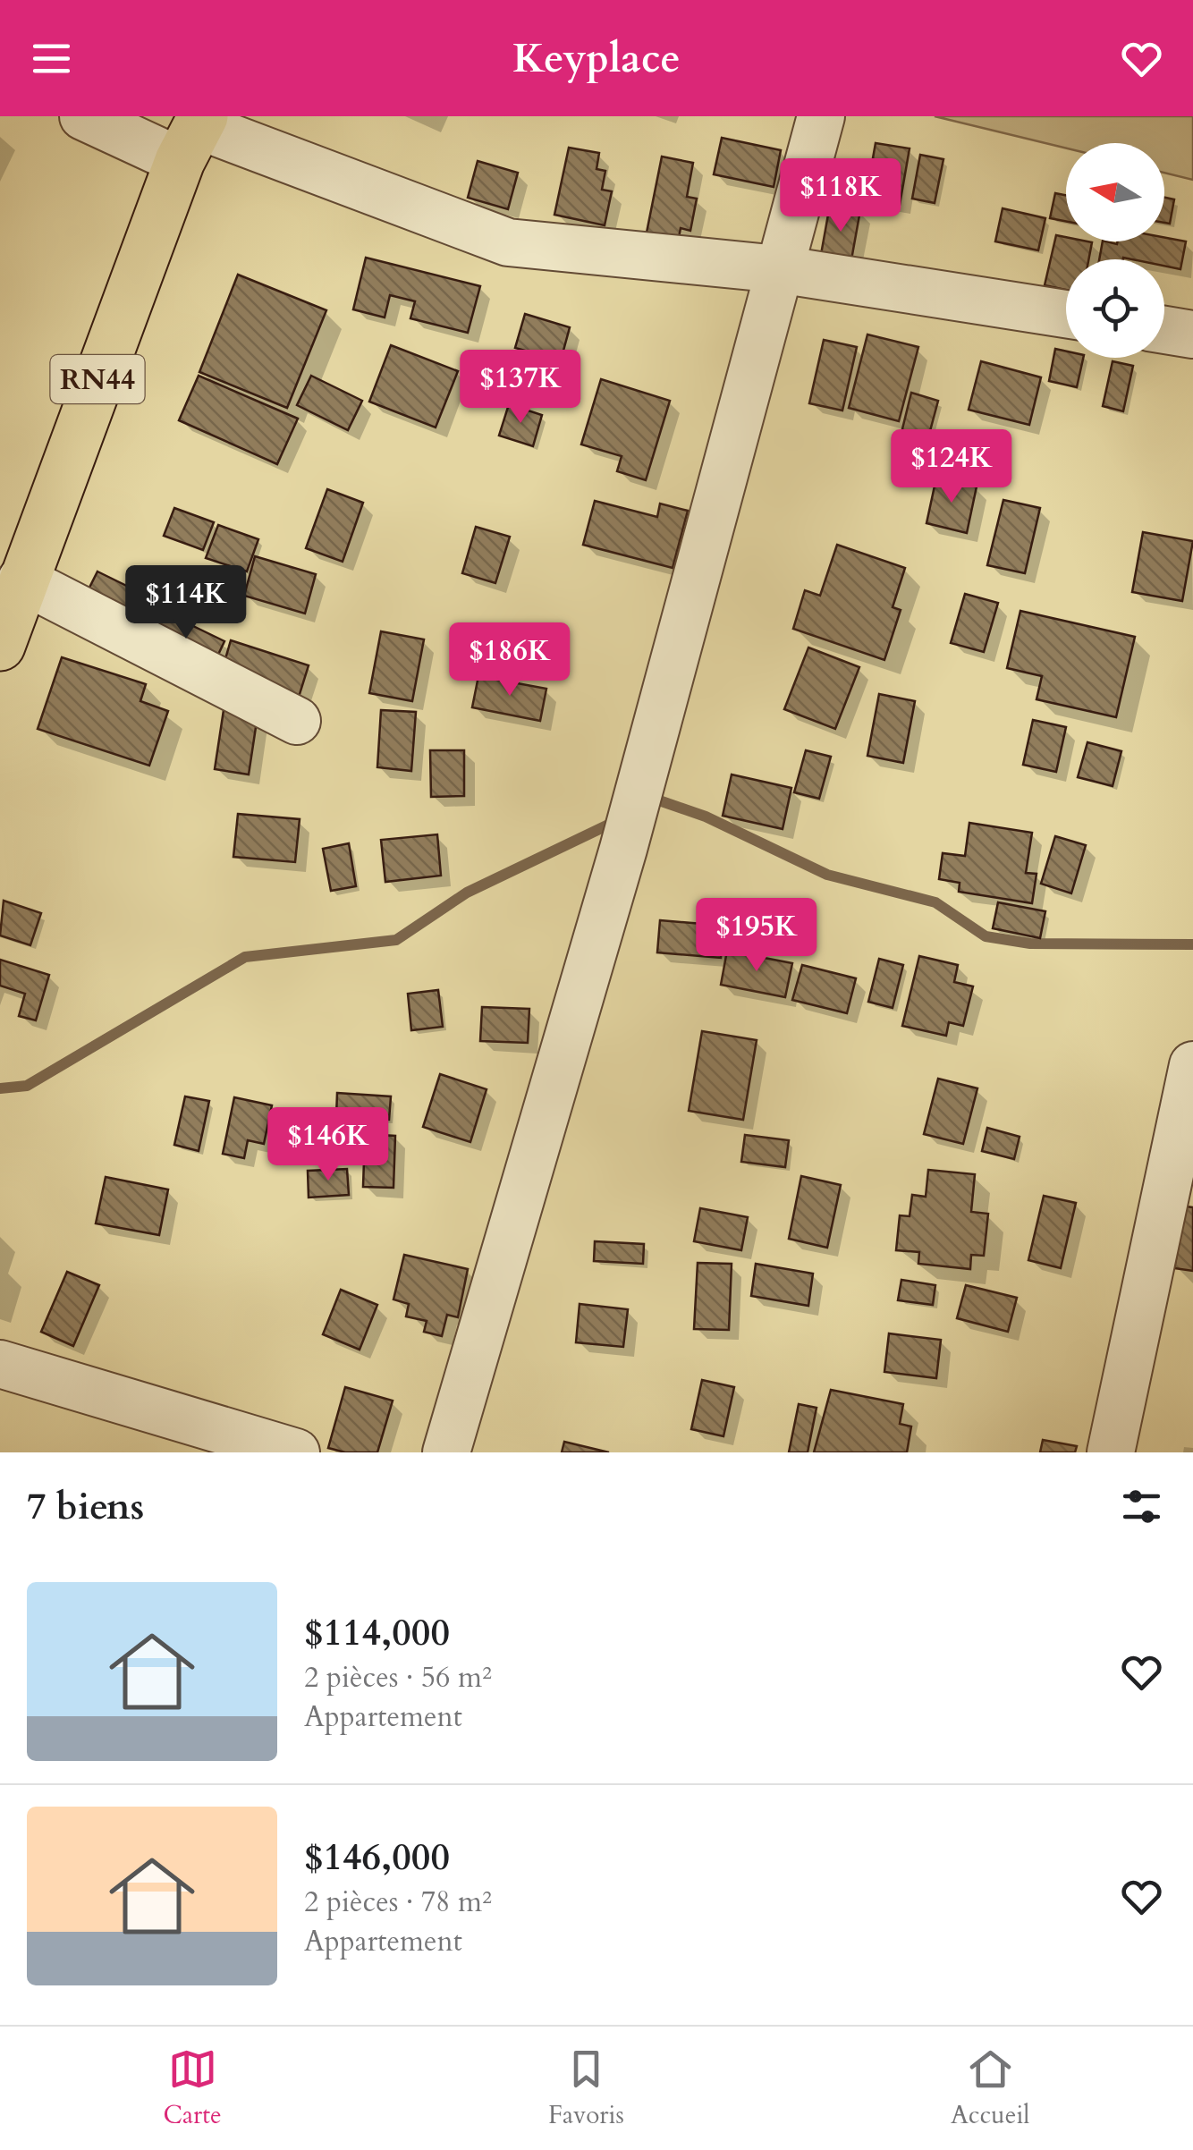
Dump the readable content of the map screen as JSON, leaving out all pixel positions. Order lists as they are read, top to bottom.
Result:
{
  "streets": {
    "main road": ["RN44"]
  },
  "north": "left",
  "page": {
    "header": "Keyplace",
    "price": [
      "$118K",
      "$137K",
      "$124K",
      "$114K",
      "$186K",
      "$195K",
      "$146K"
    ],
    "heading": "7 biens",
    "list": [
      {
        "name": "$114,000",
        "note": "2 pièces · 56 m² · Appartement"
      },
      {
        "name": "$146,000",
        "note": "2 pièces · 78 m² · Appartement"
      }
    ],
    "tabs": ["Carte", "Favoris", "Accueil"]
  }
}
